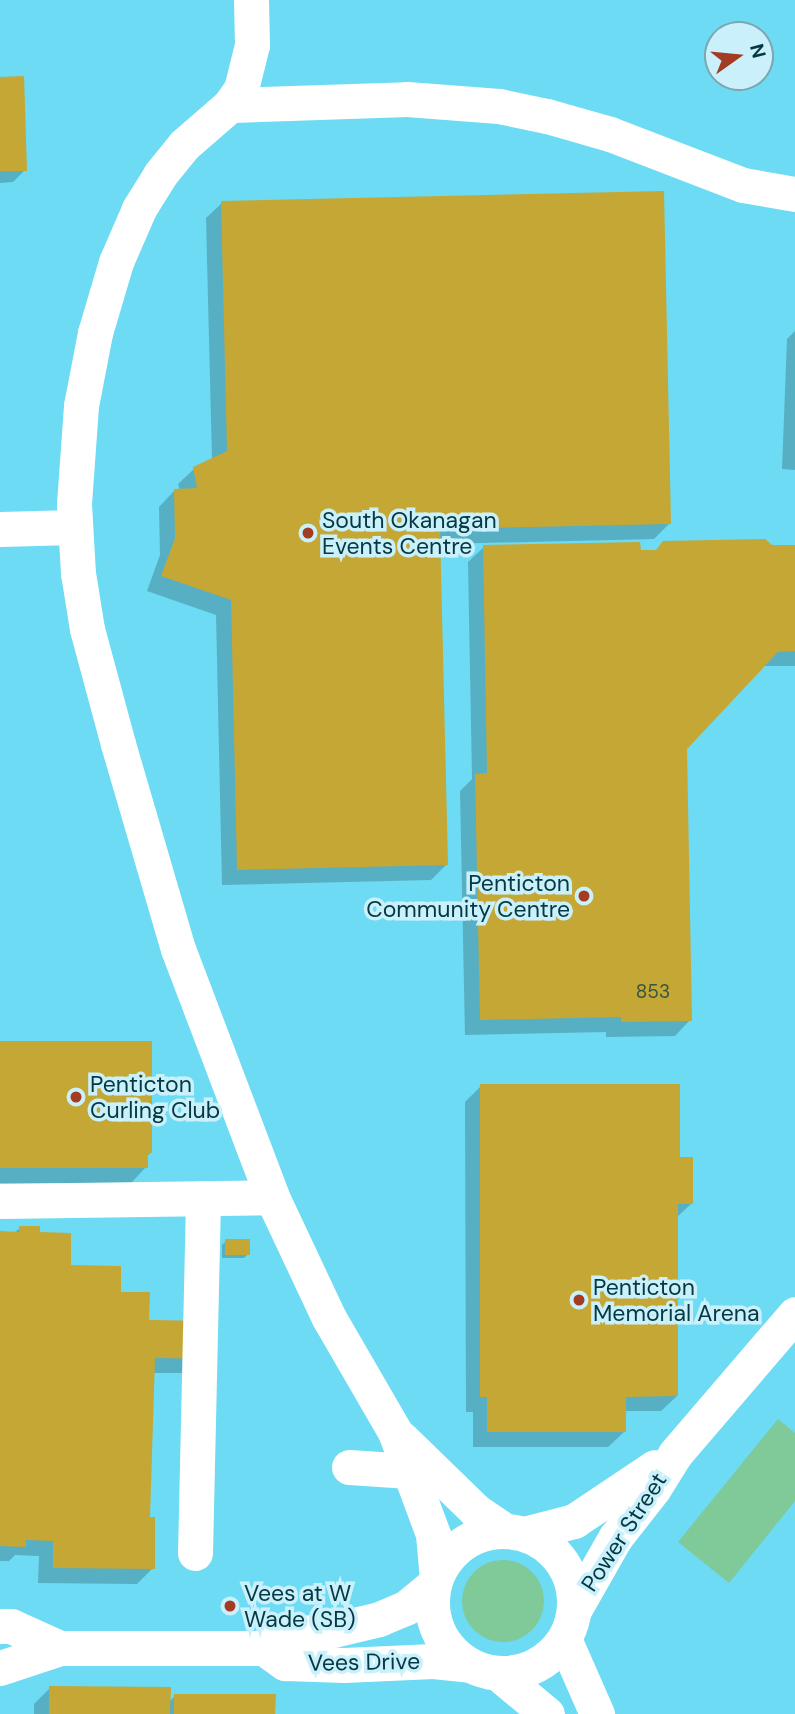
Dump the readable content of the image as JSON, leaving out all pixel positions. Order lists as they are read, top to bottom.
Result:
{
  "streets": {
    "street": ["Power Street", "Vees Drive"]
  },
  "crossings": [
    ["Power Street", "Vees Drive"]
  ],
  "places": [
    "South Okanagan Events Centre",
    "Penticton Community Centre",
    "Penticton Curling Club",
    "Penticton Memorial Arena",
    "Vees at W Wade (SB)"
  ],
  "house_numbers": ["853"],
  "north": "right"
}
